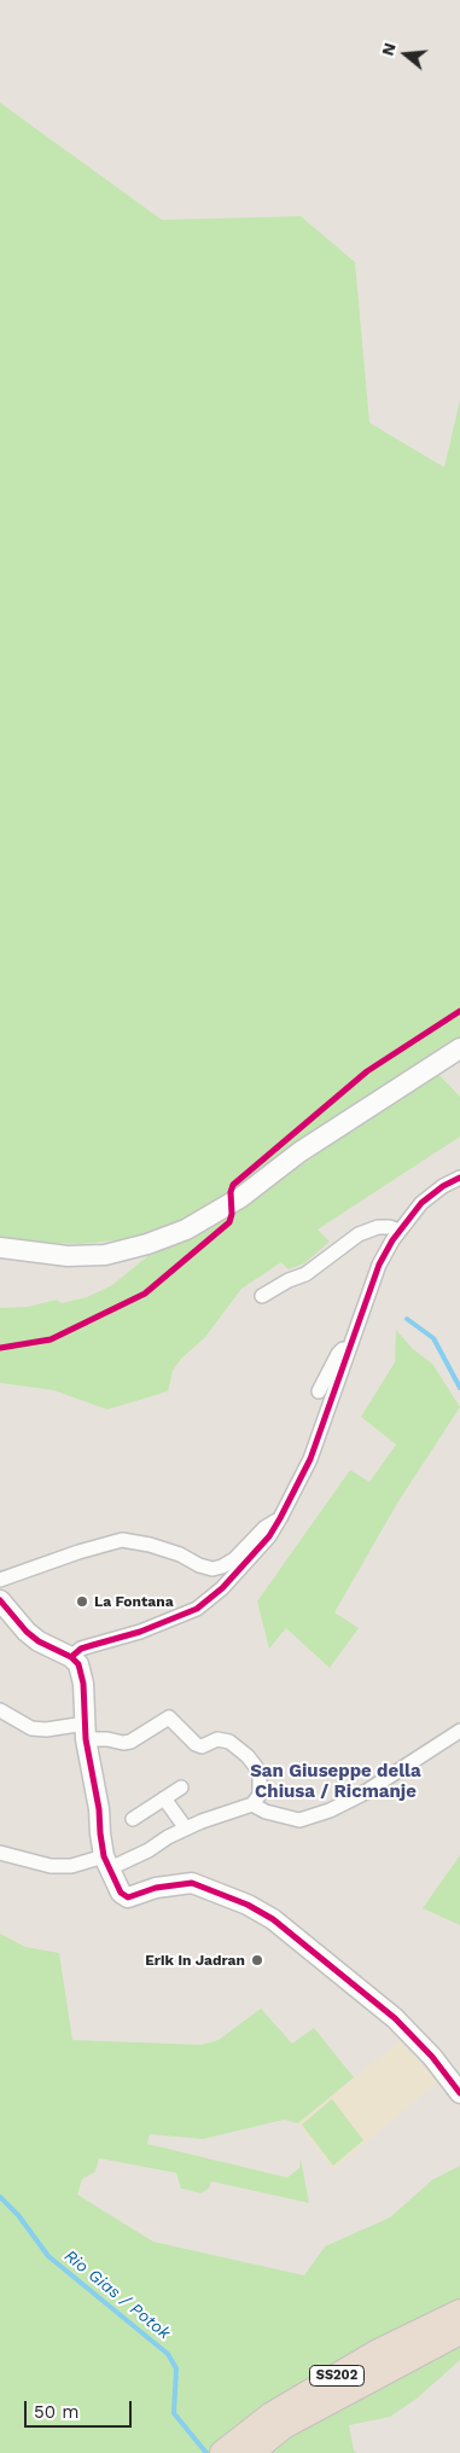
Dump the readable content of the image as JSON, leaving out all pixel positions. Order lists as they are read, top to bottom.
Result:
{
  "streets": {
    "highway": ["SS202"]
  },
  "districts": ["San Giuseppe della Chiusa / Ricmanje"],
  "water": ["Rio Gias / Potok"],
  "places": ["La Fontana", "Erik in Jadran"],
  "scale_bar": "50 m",
  "north": "left"
}
